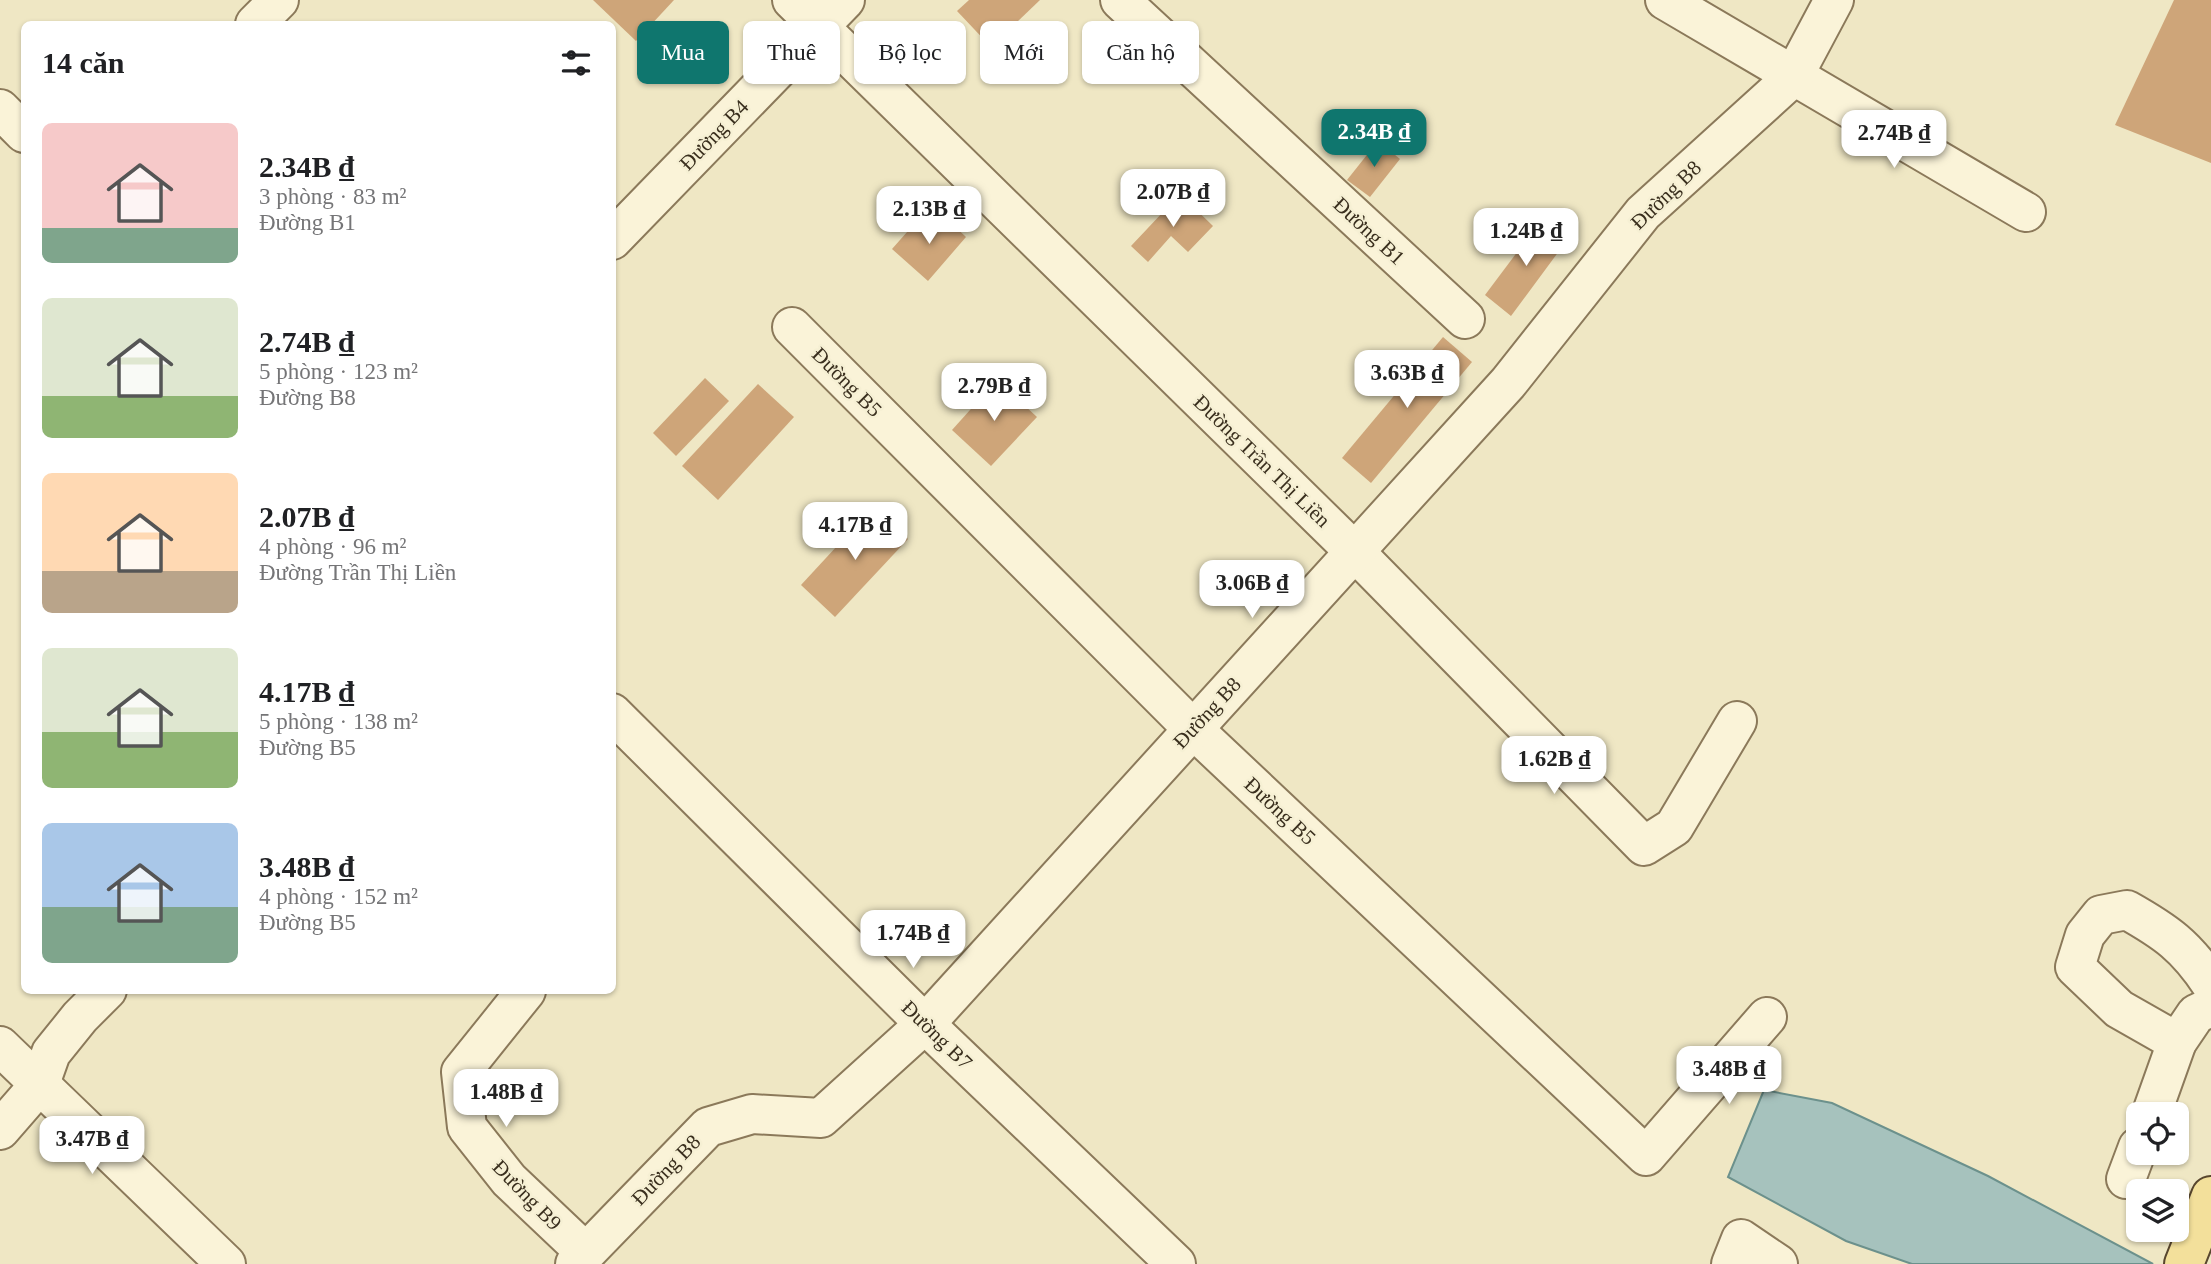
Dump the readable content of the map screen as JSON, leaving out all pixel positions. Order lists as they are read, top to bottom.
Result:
{
  "streets": {
    "street": [
      "Đường B4",
      "Đường B8",
      "Đường B1",
      "Đường B5",
      "Đường Trần Thị Liền",
      "Đường B7",
      "Đường B9"
    ]
  },
  "crossings": [
    ["Đường B4", "Đường Trần Thị Liền"],
    ["Đường B8", "Đường B5"],
    ["Đường B8", "Đường Trần Thị Liền"],
    ["Đường B8", "Đường B7"],
    ["Đường B8", "Đường B9"]
  ],
  "page": {
    "chip": [
      "Mua",
      "Thuê",
      "Bộ lọc",
      "Mới",
      "Căn hộ"
    ],
    "heading": "14 căn",
    "list": [
      {
        "name": "2.34B ₫",
        "note": "3 phòng · 83 m² · Đường B1"
      },
      {
        "name": "2.74B ₫",
        "note": "5 phòng · 123 m² · Đường B8"
      },
      {
        "name": "2.07B ₫",
        "note": "4 phòng · 96 m² · Đường Trần Thị Liền"
      },
      {
        "name": "4.17B ₫",
        "note": "5 phòng · 138 m² · Đường B5"
      },
      {
        "name": "3.48B ₫",
        "note": "4 phòng · 152 m² · Đường B5"
      }
    ],
    "price": [
      "2.34B ₫",
      "2.74B ₫",
      "2.07B ₫",
      "2.13B ₫",
      "1.24B ₫",
      "3.63B ₫",
      "2.79B ₫",
      "4.17B ₫",
      "3.06B ₫",
      "1.62B ₫",
      "1.74B ₫",
      "3.48B ₫",
      "1.48B ₫",
      "3.47B ₫"
    ]
  }
}
